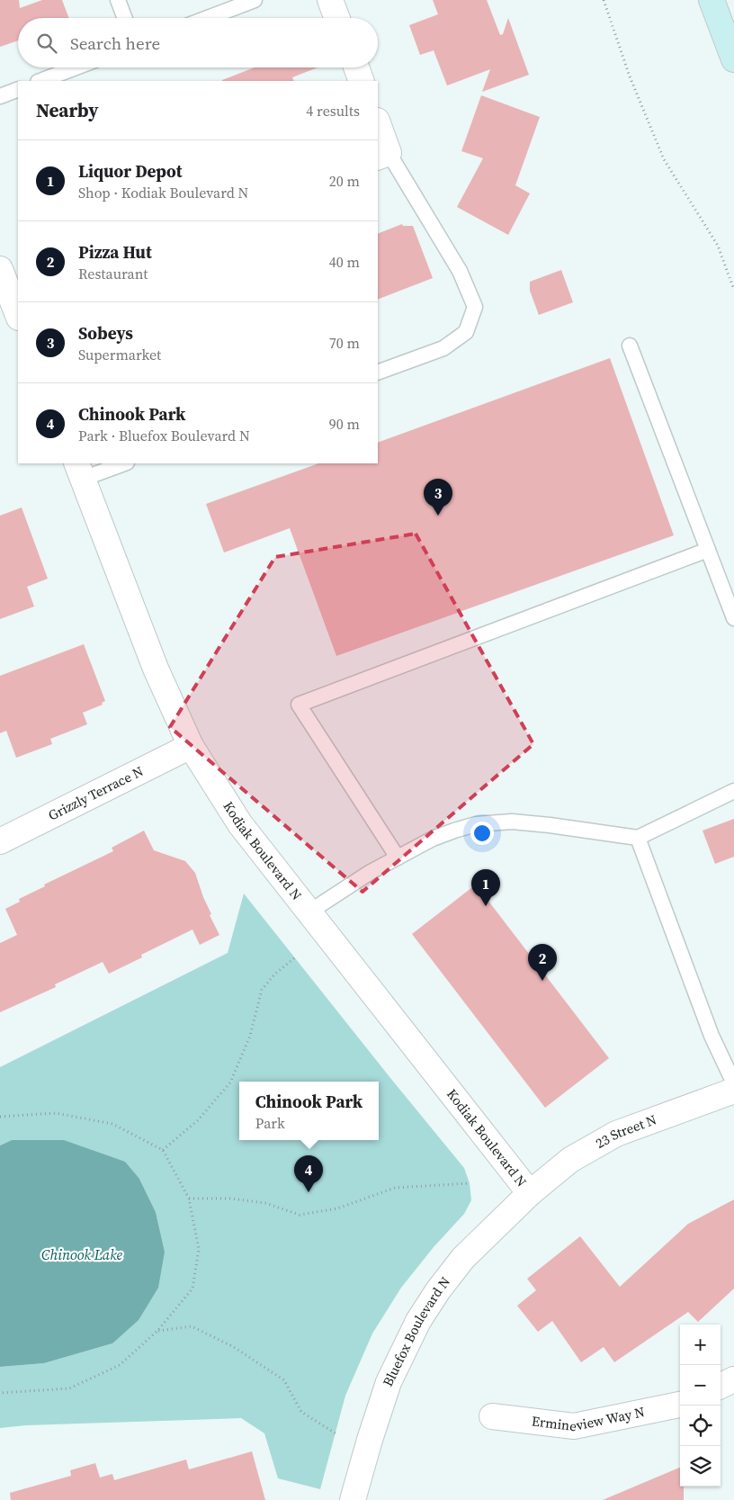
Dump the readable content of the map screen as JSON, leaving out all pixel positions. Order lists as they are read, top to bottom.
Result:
{
  "streets": {
    "street": [
      "Grizzly Terrace N",
      "Kodiak Boulevard N",
      "23 Street N",
      "Bluefox Boulevard N",
      "Ermineview Way N"
    ]
  },
  "crossings": [
    ["Grizzly Terrace N", "Kodiak Boulevard N"],
    ["Kodiak Boulevard N", "23 Street N"],
    ["Kodiak Boulevard N", "Bluefox Boulevard N"],
    ["23 Street N", "Bluefox Boulevard N"]
  ],
  "water": ["Chinook Lake"],
  "page": {
    "search": "Search here",
    "heading": ["Nearby", "4 results"],
    "list": [
      {
        "mark": "1",
        "name": "Liquor Depot",
        "note": "Shop · Kodiak Boulevard N",
        "value": "20 m"
      },
      {
        "mark": "2",
        "name": "Pizza Hut",
        "note": "Restaurant",
        "value": "40 m"
      },
      {
        "mark": "3",
        "name": "Sobeys",
        "note": "Supermarket",
        "value": "70 m"
      },
      {
        "mark": "4",
        "name": "Chinook Park",
        "note": "Park · Bluefox Boulevard N",
        "value": "90 m"
      }
    ],
    "pins": [
      "3",
      "1",
      "2",
      "4"
    ],
    "popup": ["Chinook Park", "Park"],
    "map_buttons": ["+", "−"]
  }
}
